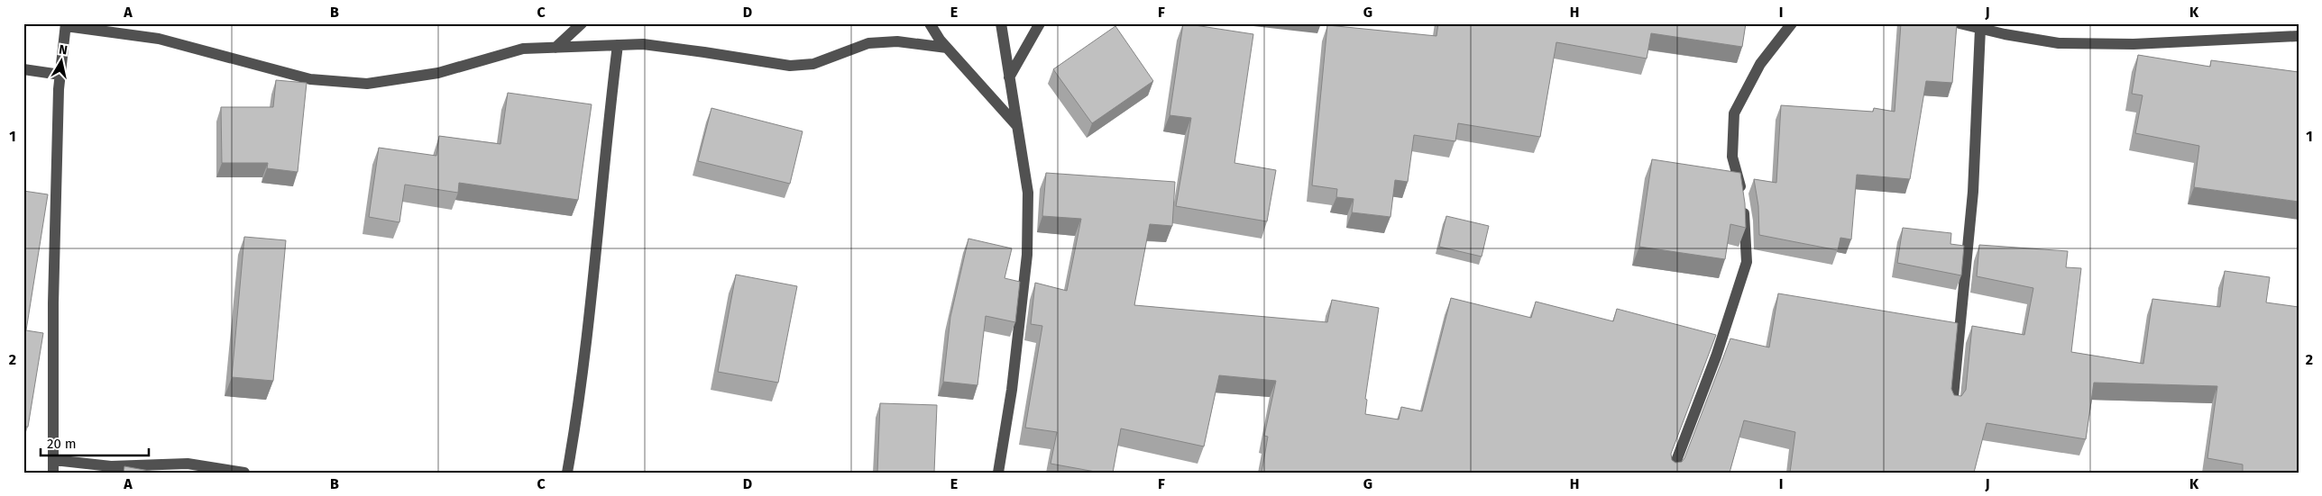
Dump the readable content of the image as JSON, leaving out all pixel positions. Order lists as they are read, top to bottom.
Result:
{
  "scale_bar": "20 m",
  "north": "top",
  "grid": {
    "columns": [
      "A",
      "B",
      "C",
      "D",
      "E",
      "F",
      "G",
      "H",
      "I",
      "J",
      "K"
    ],
    "rows": ["1", "2"]
  }
}
